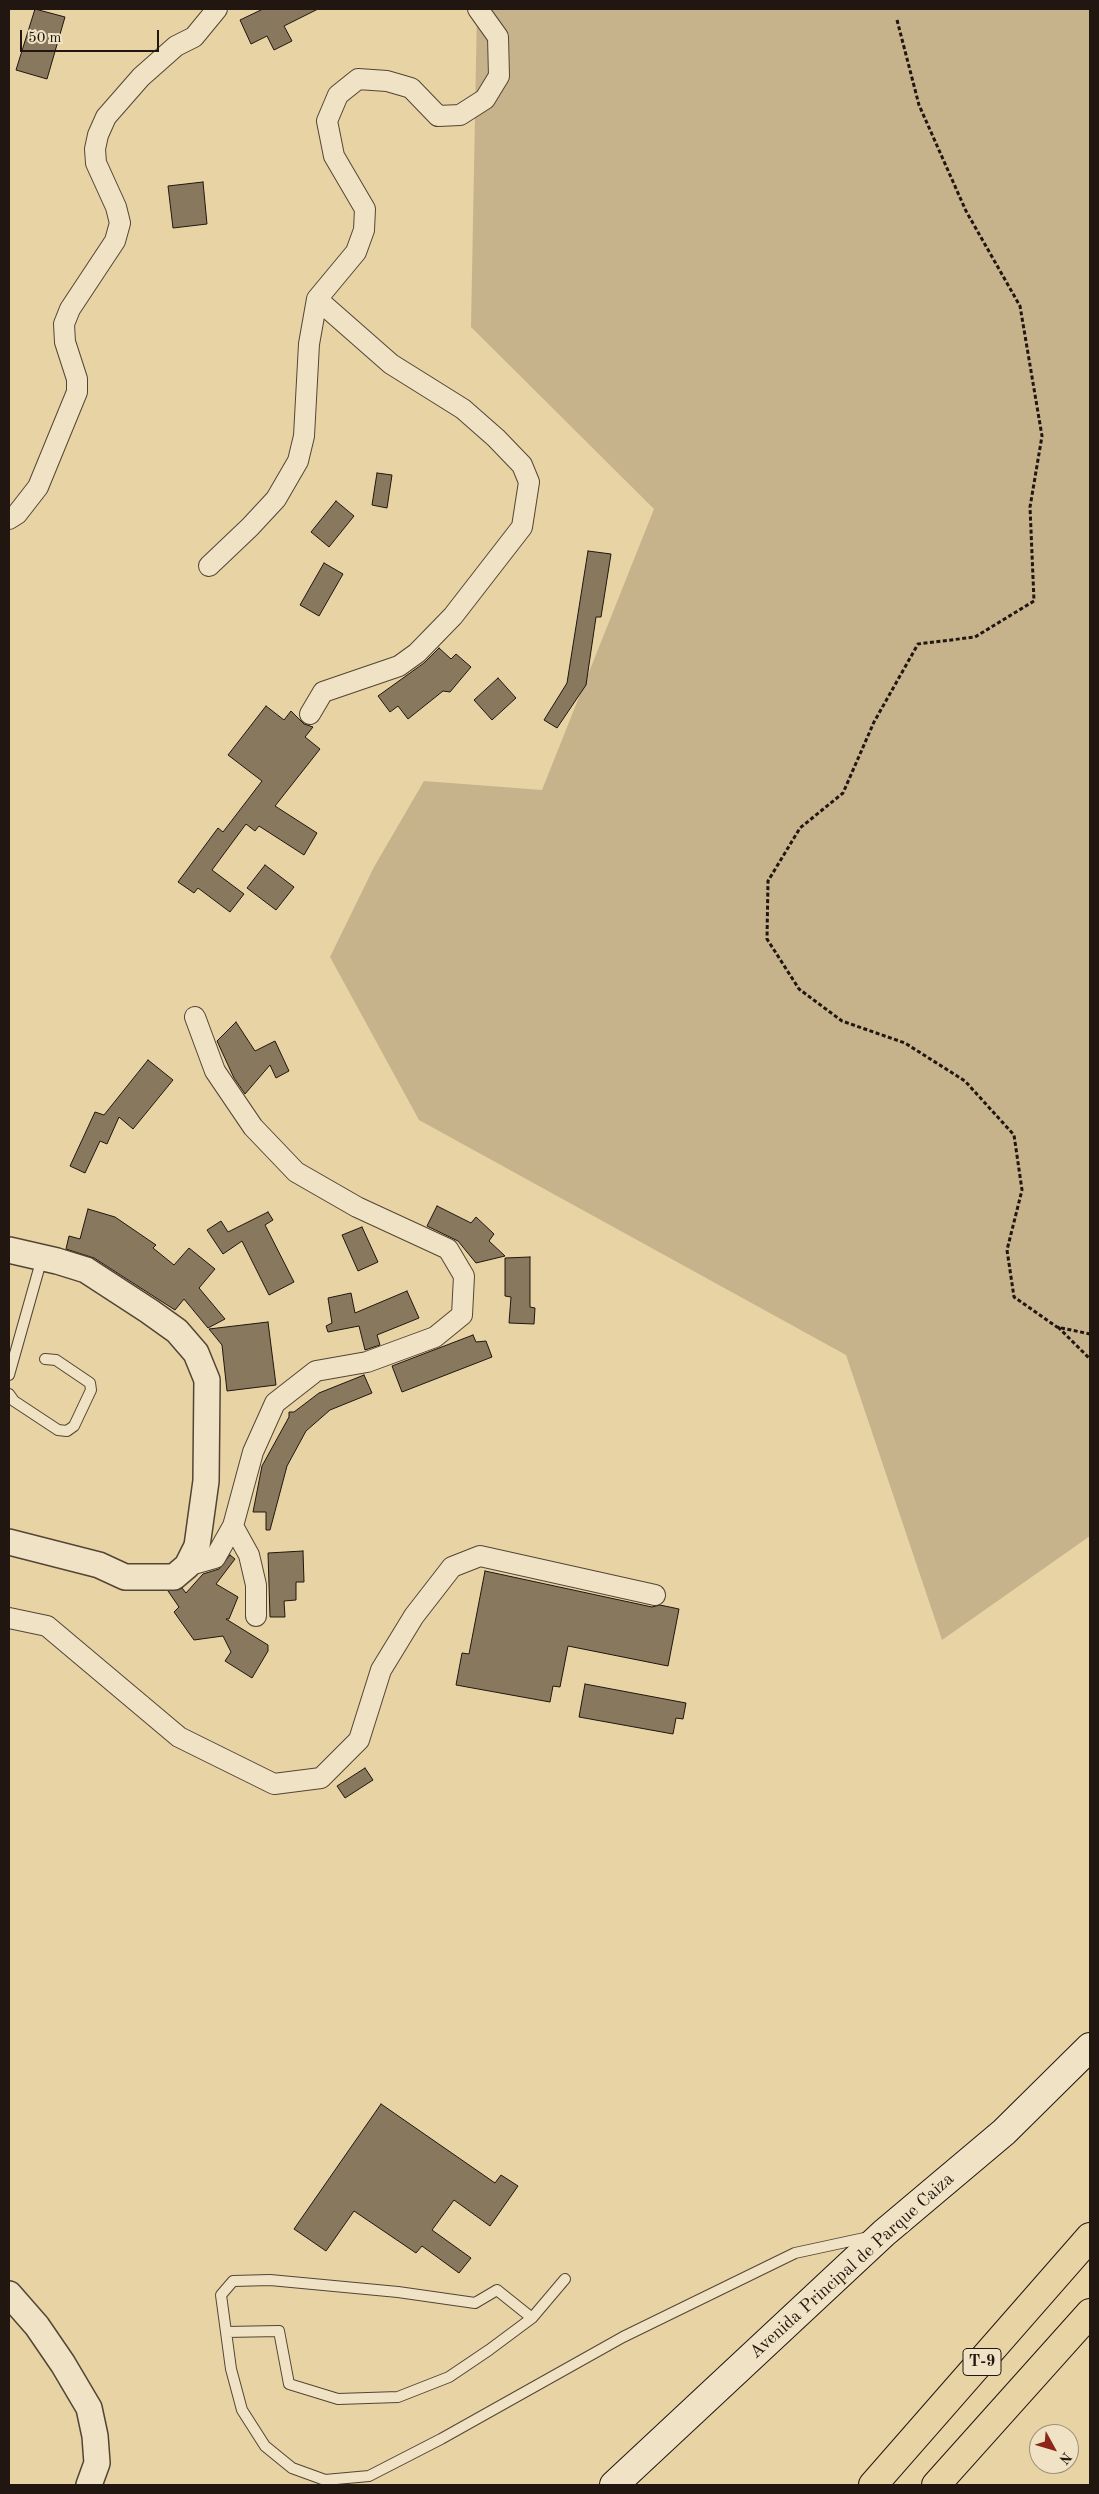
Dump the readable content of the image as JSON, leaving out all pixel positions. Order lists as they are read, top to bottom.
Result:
{
  "streets": {
    "highway": ["T-9"],
    "main road": ["Avenida Principal de Parque Caiza"]
  },
  "scale_bar": "50 m",
  "north": "bottom right"
}
